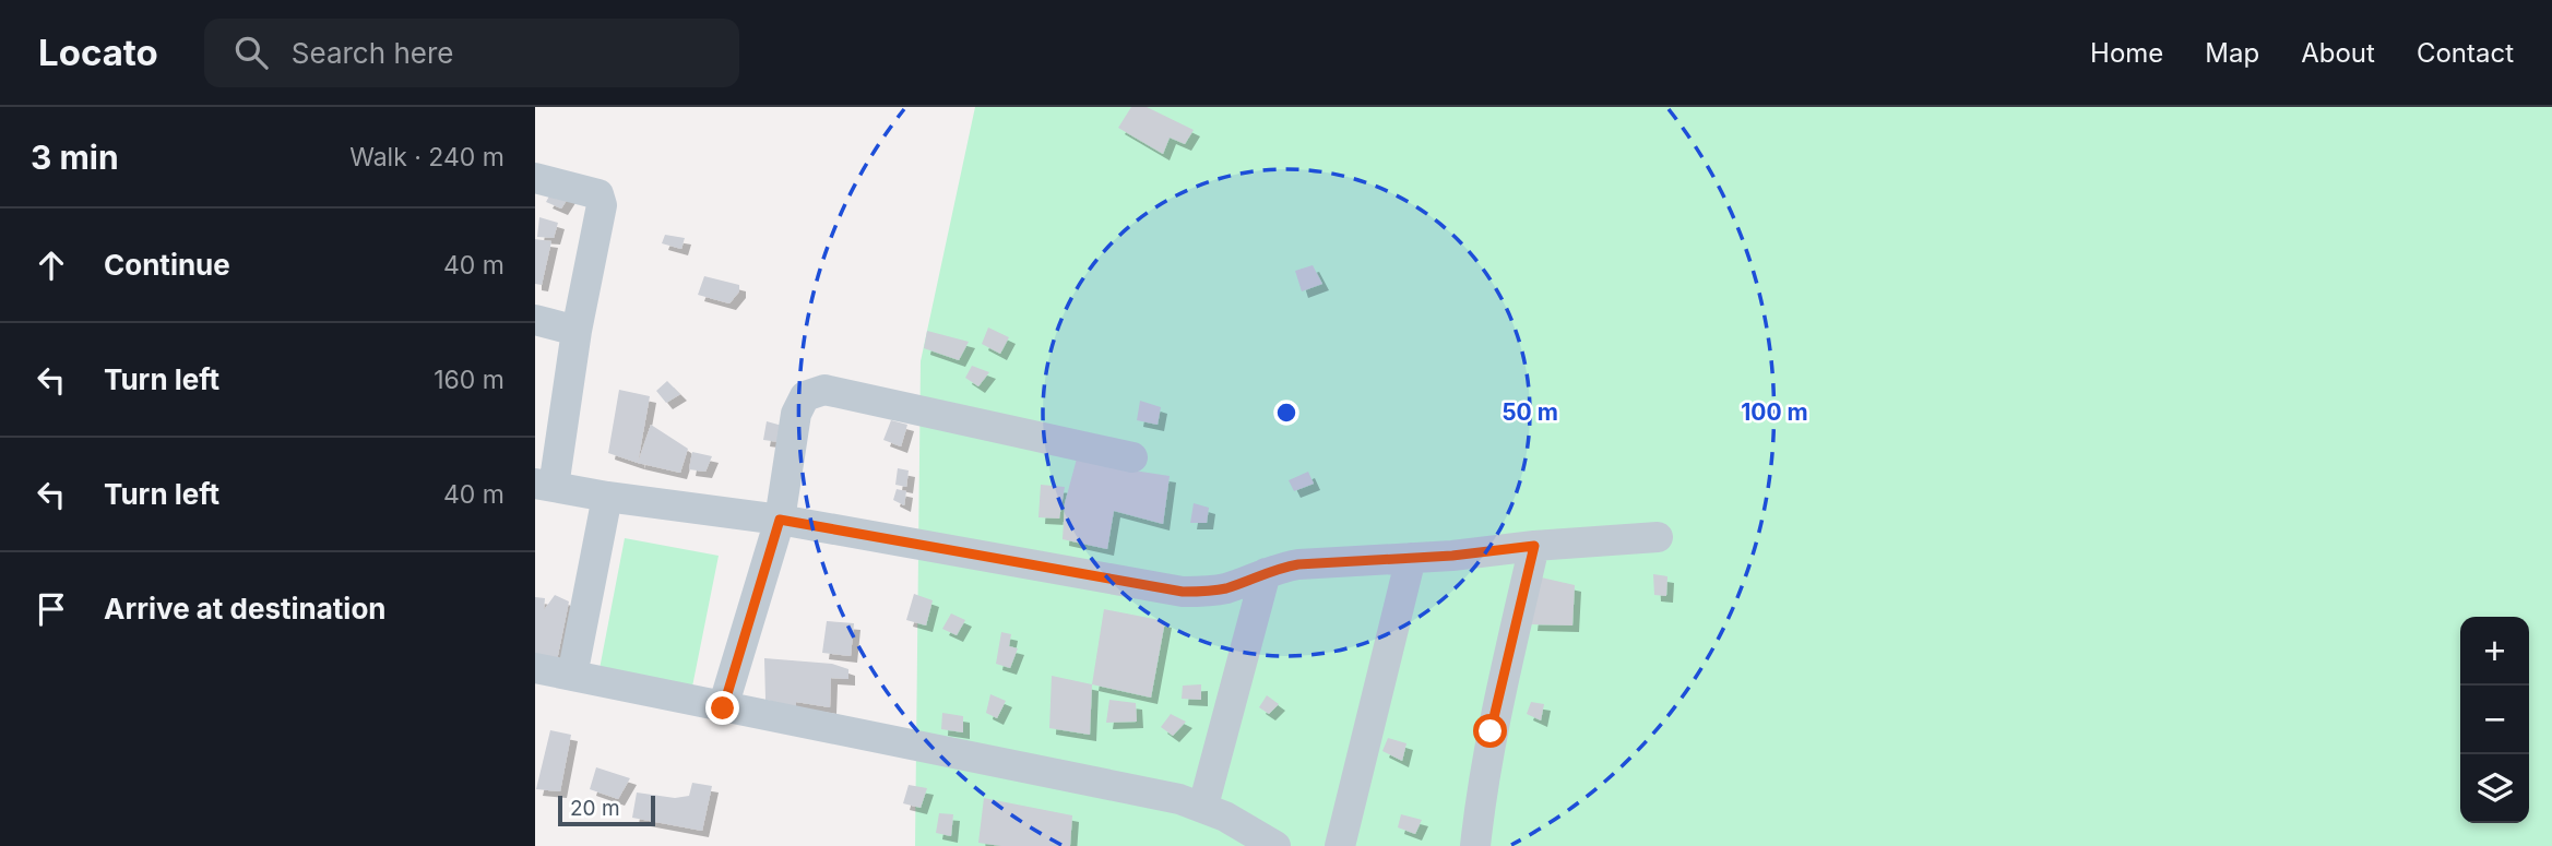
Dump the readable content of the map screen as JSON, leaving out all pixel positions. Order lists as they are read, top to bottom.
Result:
{
  "scale_bar": "20 m",
  "page": {
    "header": "Locato",
    "search": "Search here",
    "nav": [
      "Home",
      "Map",
      "About",
      "Contact"
    ],
    "heading": ["3 min", "Walk · 240 m"],
    "list": [
      ["Continue", "40 m"],
      ["Turn left", "160 m"],
      ["Turn left", "40 m"],
      "Arrive at destination"
    ],
    "map_buttons": ["+", "−"],
    "scale": "20 m"
  },
  "rings": ["50 m", "100 m"]
}
